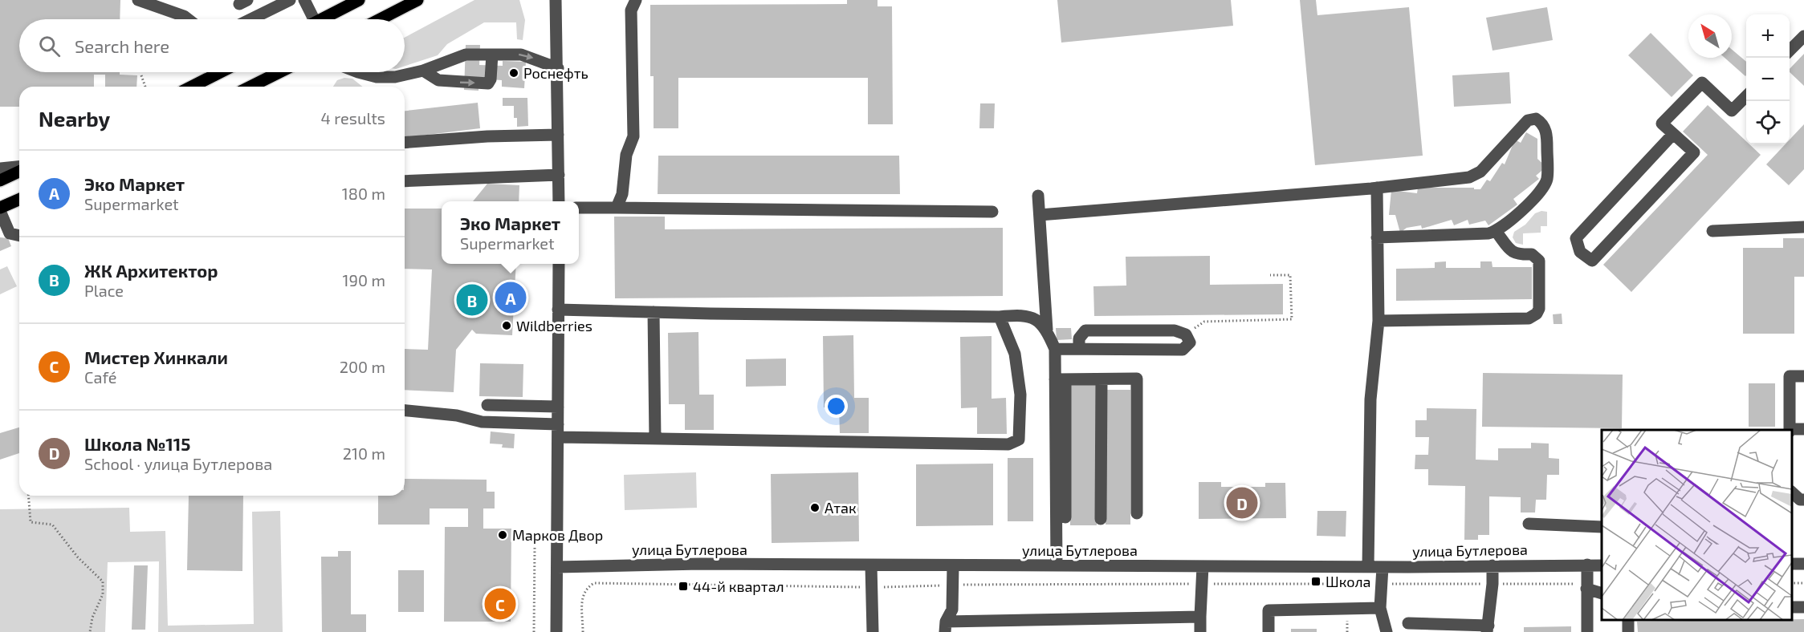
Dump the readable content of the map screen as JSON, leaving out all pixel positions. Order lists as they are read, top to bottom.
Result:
{
  "streets": {
    "street": ["улица Бутлерова"]
  },
  "places": {
    "other": [
      "Роснефть",
      "Wildberries",
      "Атак",
      "Марков Двор"
    ],
    "transit": ["Школа", "44-й квартал"]
  },
  "north": "top left",
  "page": {
    "map_buttons": ["+", "−"],
    "search": "Search here",
    "heading": ["Nearby", "4 results"],
    "list": [
      {
        "mark": "A",
        "name": "Эко Маркет",
        "note": "Supermarket",
        "value": "180 m"
      },
      {
        "mark": "B",
        "name": "ЖК Архитектор",
        "note": "Place",
        "value": "190 m"
      },
      {
        "mark": "C",
        "name": "Мистер Хинкали",
        "note": "Café",
        "value": "200 m"
      },
      {
        "mark": "D",
        "name": "Школа №115",
        "note": "School · улица Бутлерова",
        "value": "210 m"
      }
    ],
    "popup": ["Эко Маркет", "Supermarket"],
    "pins": [
      "A",
      "B",
      "D",
      "C"
    ]
  }
}
